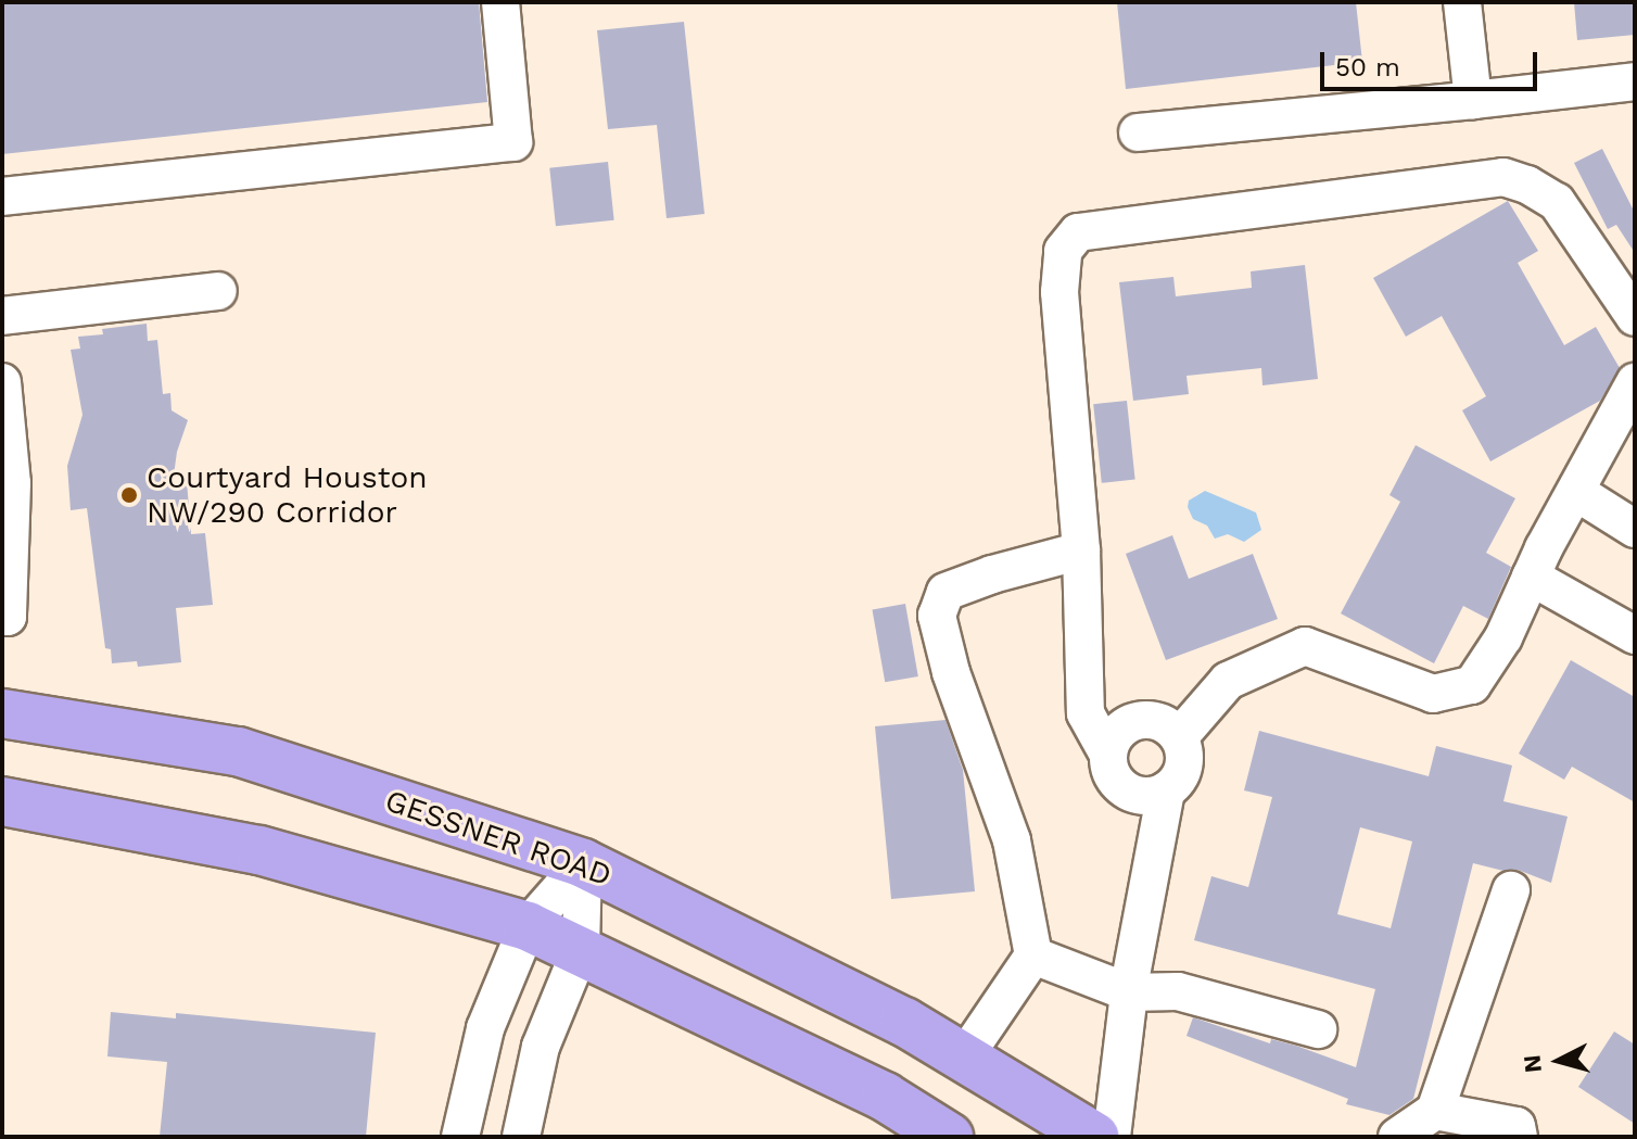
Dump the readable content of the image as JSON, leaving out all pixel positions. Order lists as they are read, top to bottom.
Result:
{
  "streets": {
    "main road": ["GESSNER ROAD"]
  },
  "places": ["Courtyard Houston NW/290 Corridor"],
  "scale_bar": "50 m",
  "north": "left"
}
